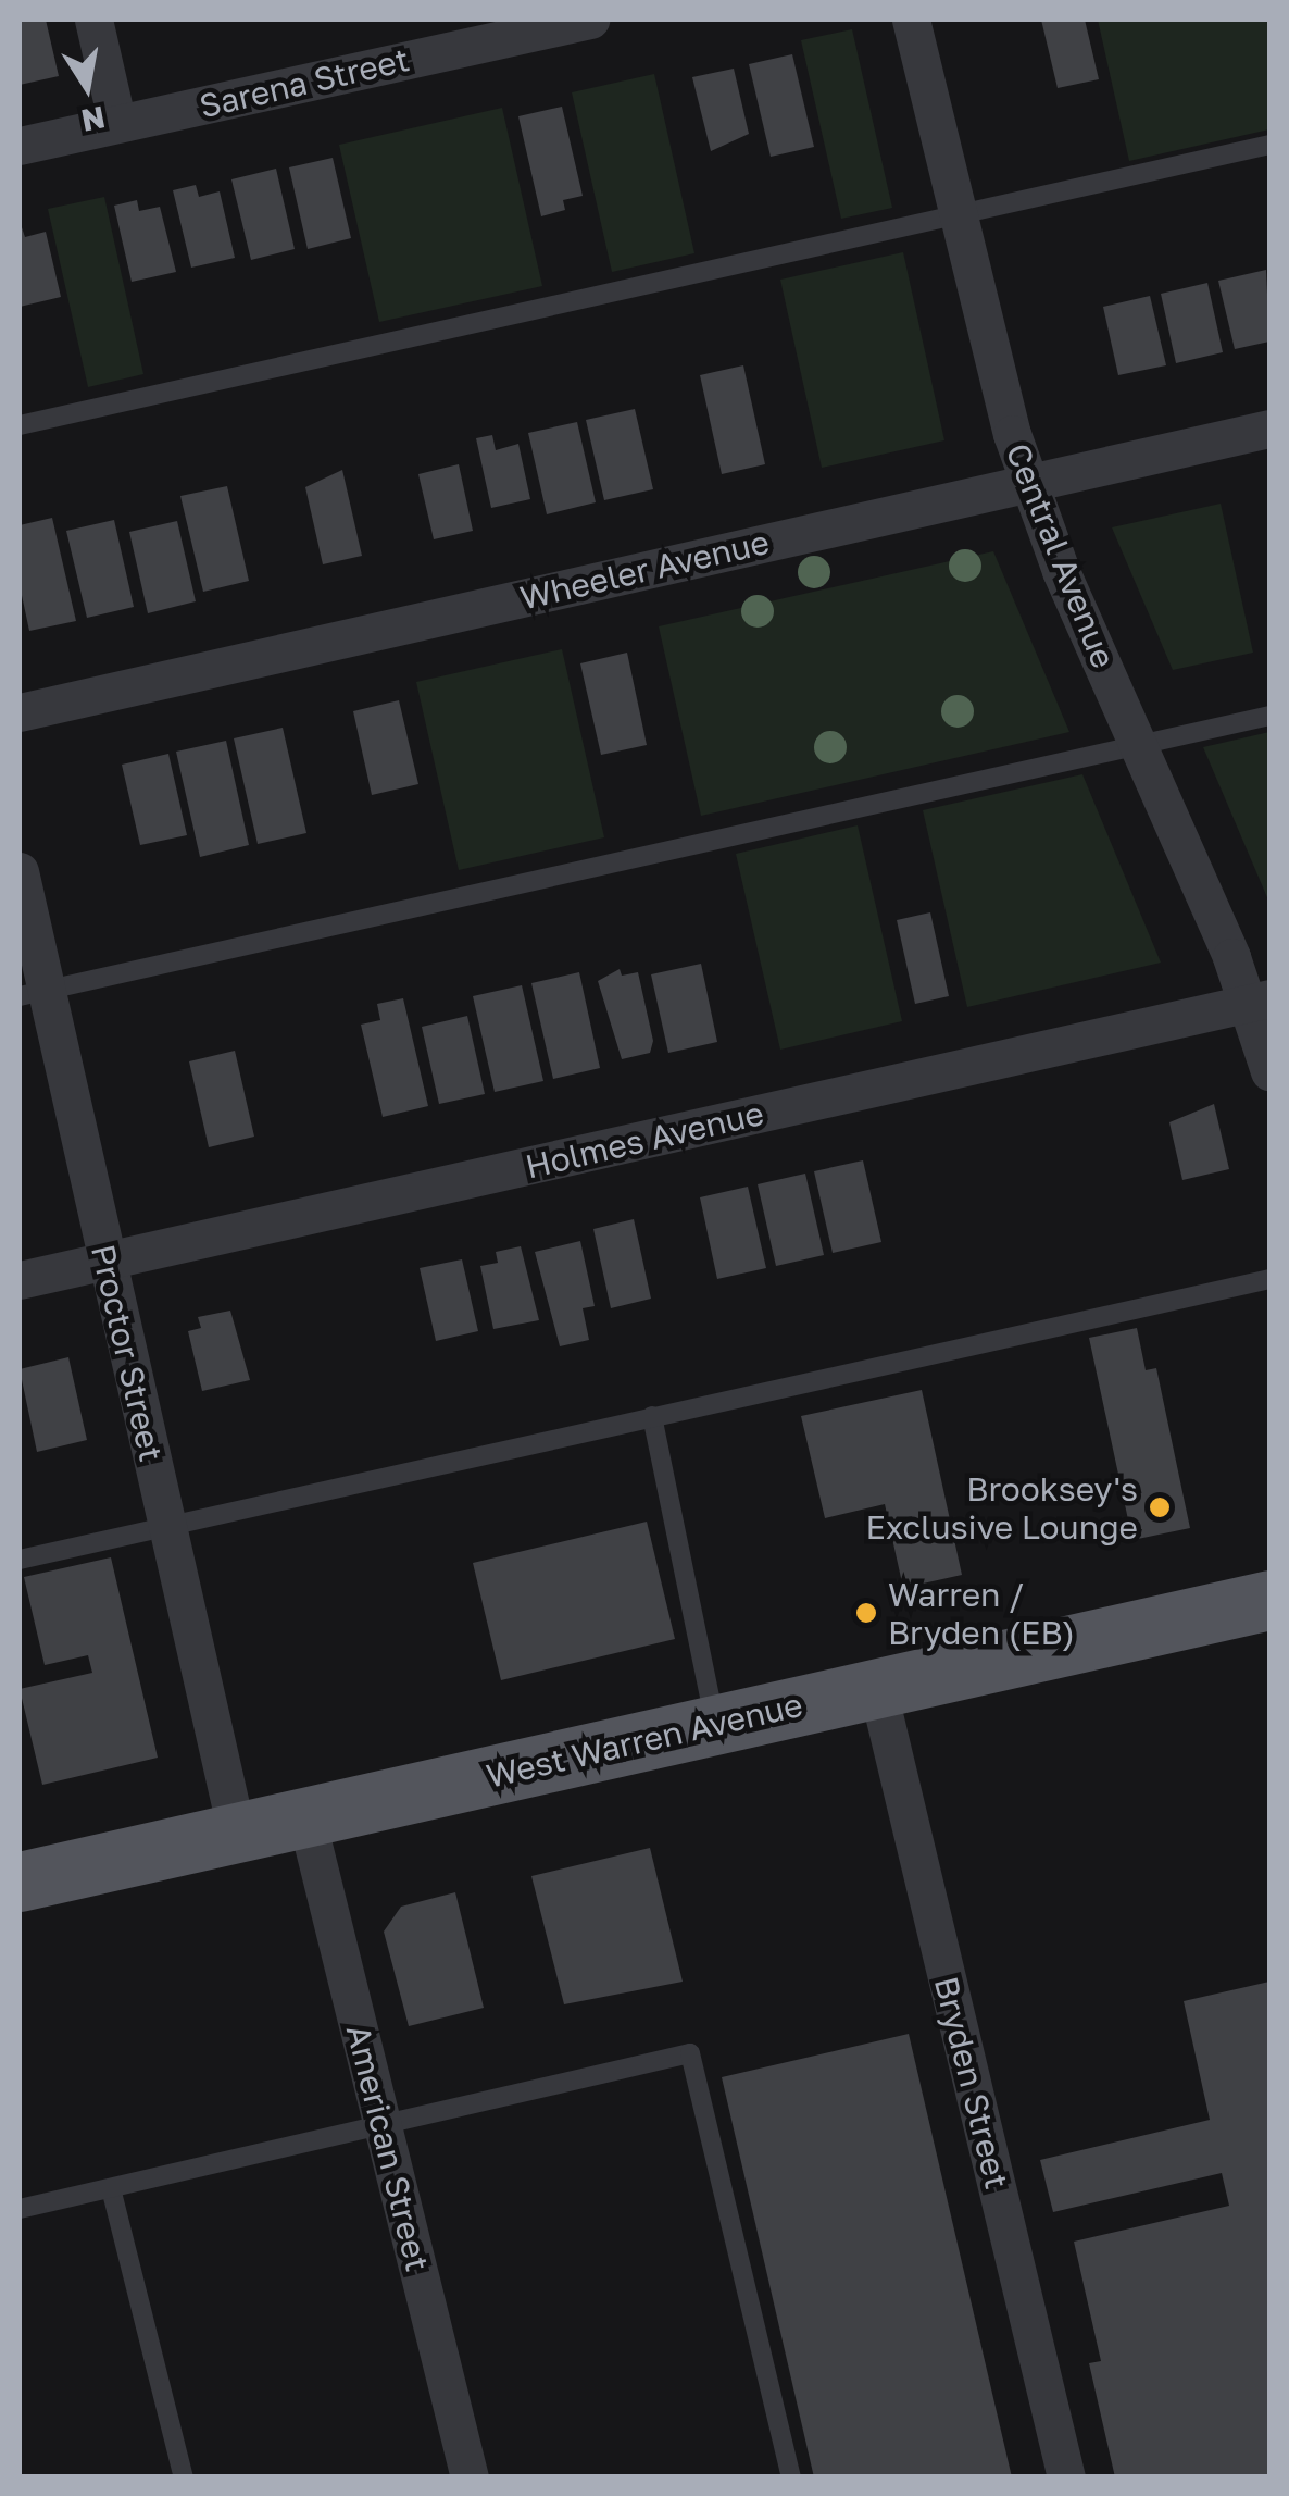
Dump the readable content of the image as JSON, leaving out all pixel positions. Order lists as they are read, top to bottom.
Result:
{
  "streets": {
    "main road": ["West Warren Avenue"],
    "street": [
      "Sarena Street",
      "Central Avenue",
      "Wheeler Avenue",
      "Holmes Avenue",
      "Proctor Street",
      "Bryden Street",
      "American Street"
    ]
  },
  "crossings": [
    ["Central Avenue", "Wheeler Avenue"],
    ["Central Avenue", "Holmes Avenue"],
    ["Holmes Avenue", "Proctor Street"],
    ["Proctor Street", "West Warren Avenue"],
    ["West Warren Avenue", "Bryden Street"],
    ["West Warren Avenue", "American Street"]
  ],
  "places": ["Brooksey's Exclusive Lounge", "Warren / Bryden (EB)"],
  "north": "bottom"
}
